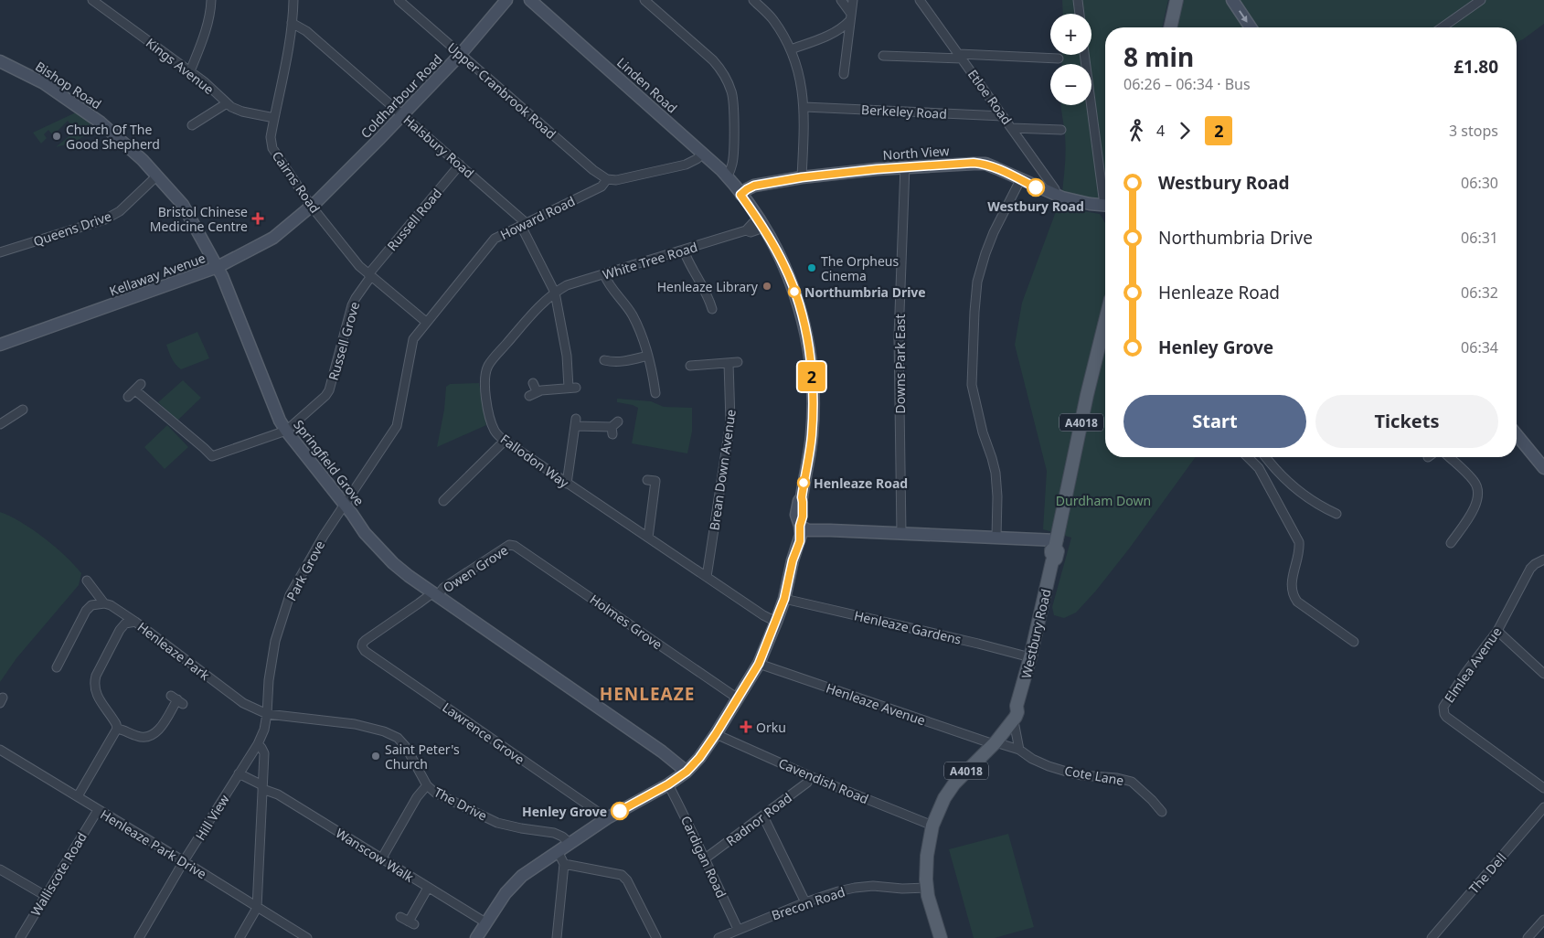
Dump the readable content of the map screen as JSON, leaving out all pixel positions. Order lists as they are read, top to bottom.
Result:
{
  "streets": {
    "main road": [
      "Bishop Road",
      "Linden Road",
      "Coldharbour Road",
      "North View",
      "Kellaway Avenue",
      "A4018",
      "Springfield Grove",
      "Westbury Road"
    ],
    "street": [
      "Kings Avenue",
      "Upper Cranbrook Road",
      "Etloe Road",
      "Berkeley Road",
      "Halsbury Road",
      "Cairns Road",
      "Howard Road",
      "Russell Road",
      "Queens Drive",
      "White Tree Road",
      "Russell Grove",
      "Downs Park East",
      "Fallodon Way",
      "Brean Down Avenue",
      "Owen Grove",
      "Park Grove",
      "Holmes Grove",
      "Henleaze Gardens",
      "Henleaze Park",
      "Elmlea Avenue",
      "Henleaze Avenue",
      "Lawrence Grove",
      "Cote Lane",
      "Cavendish Road",
      "The Drive",
      "Hill View",
      "Radnor Road",
      "Henleaze Park Drive",
      "Wanscow Walk",
      "Cardigan Road",
      "The Dell",
      "Walliscote Road",
      "Brecon Road"
    ]
  },
  "crossings": [
    ["Kings Avenue", "Cairns Road"],
    ["Bishop Road", "Queens Drive"],
    ["Bishop Road", "Kellaway Avenue"],
    ["Bishop Road", "Springfield Grove"],
    ["Linden Road", "North View"],
    ["Upper Cranbrook Road", "Coldharbour Road"],
    ["Upper Cranbrook Road", "Howard Road"],
    ["Coldharbour Road", "Halsbury Road"],
    ["Coldharbour Road", "Cairns Road"],
    ["Coldharbour Road", "Kellaway Avenue"],
    ["Etloe Road", "Berkeley Road"],
    ["Etloe Road", "North View"],
    ["Halsbury Road", "Cairns Road"],
    ["Halsbury Road", "Howard Road"],
    ["Halsbury Road", "Russell Road"],
    ["North View", "Downs Park East"],
    ["Cairns Road", "Howard Road"],
    ["Cairns Road", "Russell Road"],
    ["Cairns Road", "Kellaway Avenue"],
    ["Cairns Road", "Russell Grove"],
    ["Howard Road", "Park Grove"],
    ["Russell Road", "Russell Grove"],
    ["White Tree Road", "Fallodon Way"],
    ["Kellaway Avenue", "Springfield Grove"],
    ["Russell Grove", "Springfield Grove"],
    ["Fallodon Way", "Brean Down Avenue"],
    ["Springfield Grove", "Owen Grove"],
    ["Springfield Grove", "Park Grove"],
    ["Owen Grove", "Holmes Grove"],
    ["Owen Grove", "Lawrence Grove"],
    ["Park Grove", "Henleaze Park"],
    ["Park Grove", "The Drive"],
    ["Park Grove", "Hill View"],
    ["Henleaze Gardens", "Westbury Road"],
    ["Westbury Road", "Henleaze Avenue"],
    ["Westbury Road", "Cote Lane"],
    ["Westbury Road", "Cavendish Road"],
    ["Westbury Road", "Brecon Road"],
    ["Henleaze Park", "The Drive"],
    ["Henleaze Avenue", "Cote Lane"],
    ["Cavendish Road", "Radnor Road"],
    ["Hill View", "Henleaze Park Drive"],
    ["Radnor Road", "Cardigan Road"],
    ["Henleaze Park Drive", "Walliscote Road"],
    ["Cardigan Road", "Brecon Road"]
  ],
  "districts": ["HENLEAZE"],
  "parks": ["Durdham Down"],
  "places": {
    "other": [
      "Church Of The Good Shepherd",
      "Westbury Road",
      "The Orpheus Cinema",
      "Henleaze Library",
      "Northumbria Drive",
      "Henleaze Road",
      "Saint Peter's Church",
      "Henley Grove"
    ],
    "health": ["Bristol Chinese Medicine Centre", "Orku"]
  },
  "lines": ["bus line 2"],
  "page": {
    "on_map": "2",
    "map_buttons": ["+", "−"],
    "heading": ["8 min", "06:26 – 06:34 · Bus", "£1.80"],
    "legs": ["4", "2", "3 stops"],
    "list": [
      {
        "name": "Westbury Road",
        "value": "06:30"
      },
      {
        "name": "Northumbria Drive",
        "value": "06:31"
      },
      {
        "name": "Henleaze Road",
        "value": "06:32"
      },
      {
        "name": "Henley Grove",
        "value": "06:34"
      }
    ],
    "buttons": ["Start", "Tickets"]
  }
}
